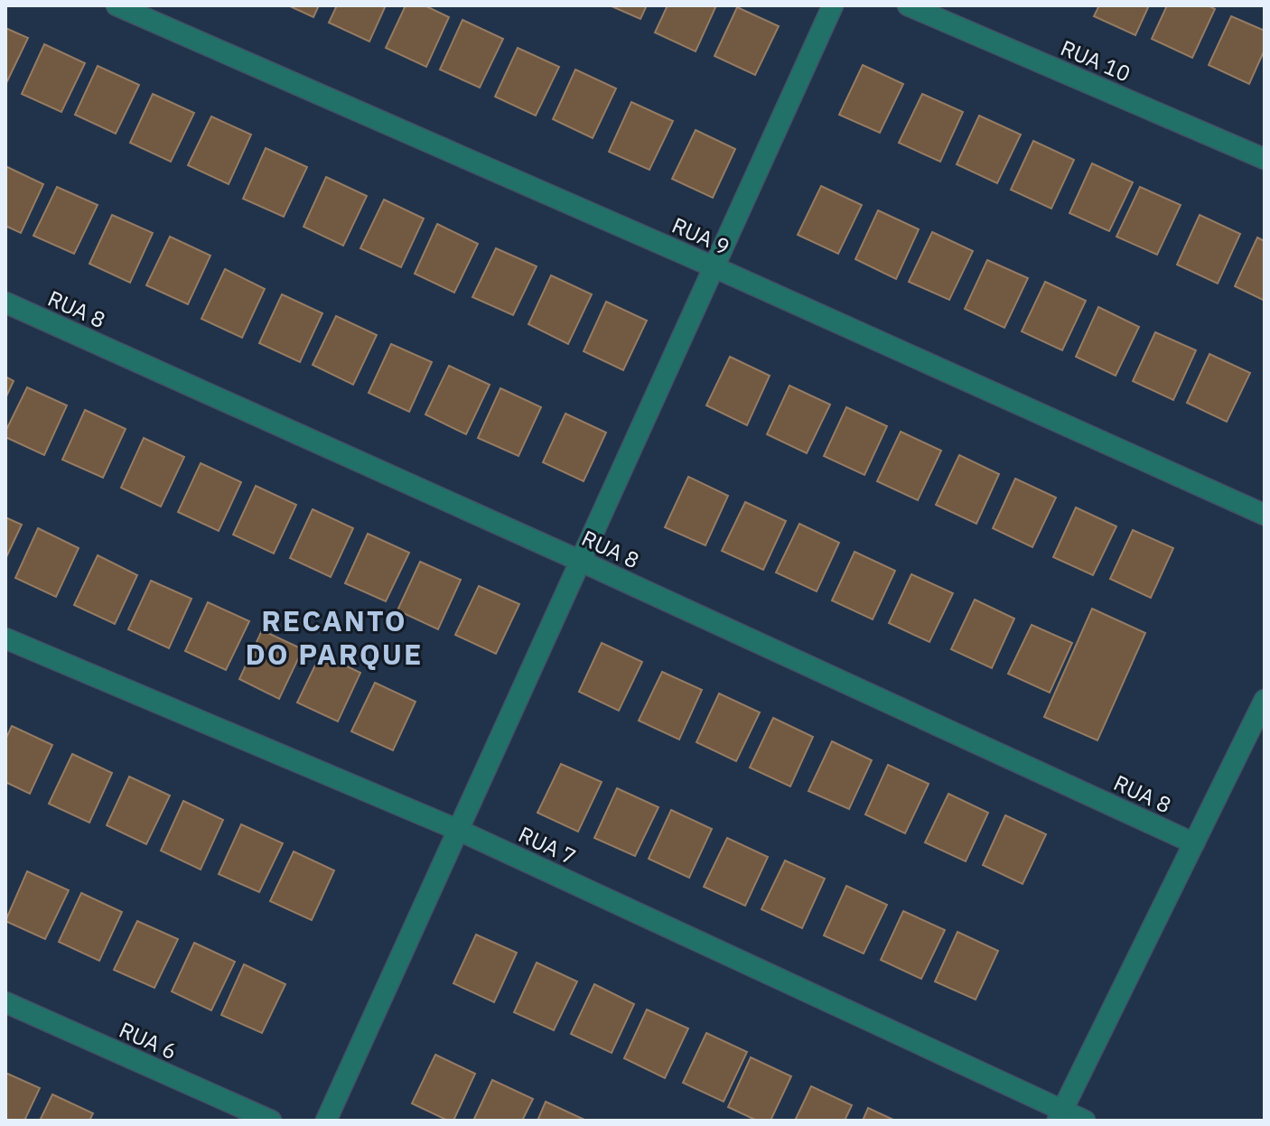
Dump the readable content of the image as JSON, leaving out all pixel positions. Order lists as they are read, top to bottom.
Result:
{
  "streets": {
    "street": [
      "RUA 10",
      "RUA 9",
      "RUA 8",
      "RUA 7",
      "RUA 6"
    ]
  },
  "districts": ["RECANTO DO PARQUE"]
}
